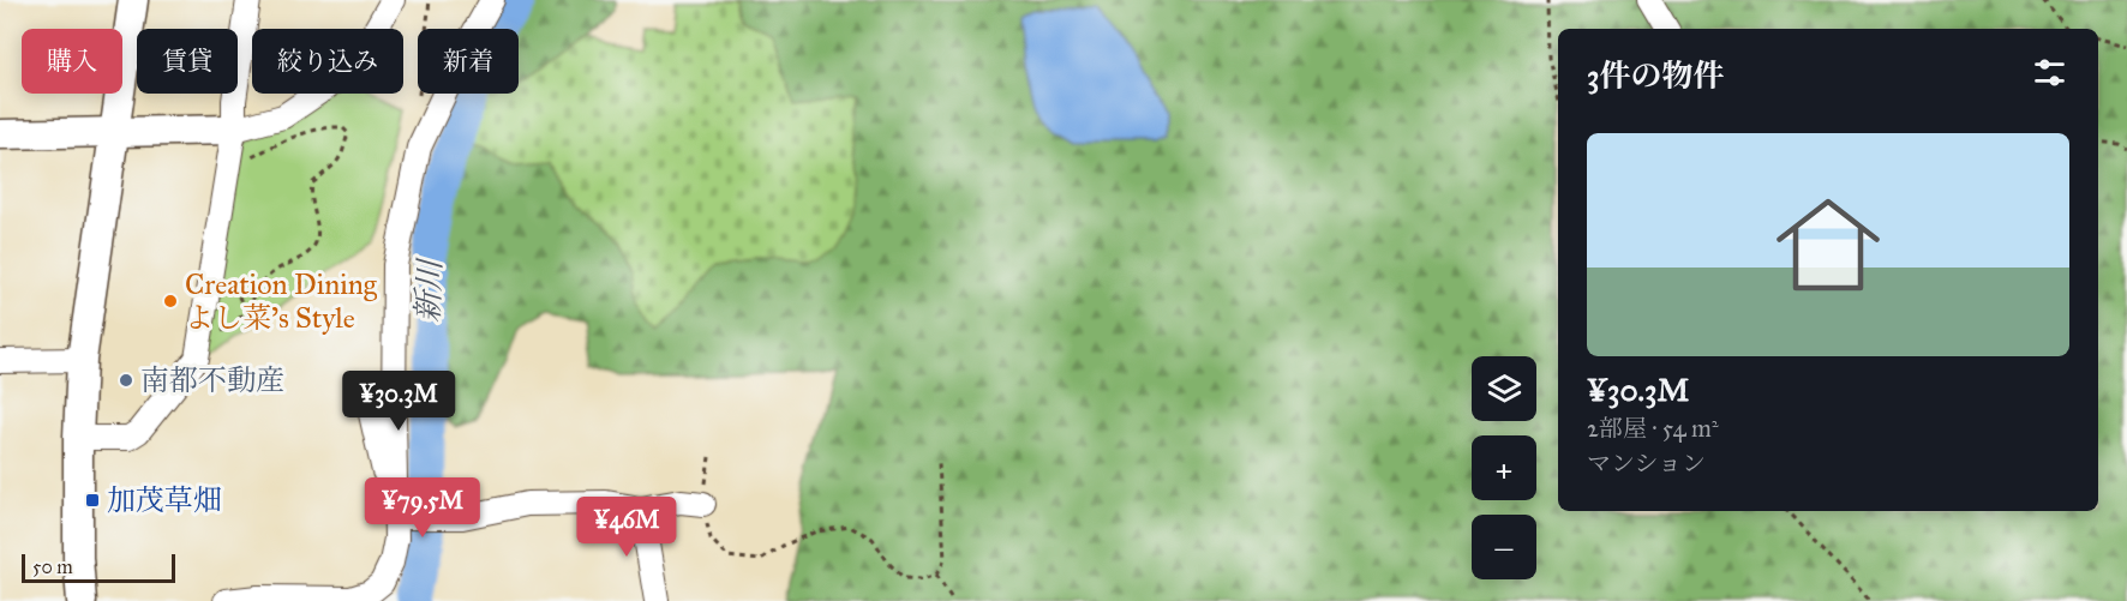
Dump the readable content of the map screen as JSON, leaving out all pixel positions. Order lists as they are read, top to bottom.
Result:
{
  "water": ["新川"],
  "places": {
    "other": ["Creation Dining よし菜's Style", "南都不動産"],
    "transit": ["加茂草畑"]
  },
  "scale_bar": "50 m",
  "page": {
    "chip": [
      "購入",
      "賃貸",
      "絞り込み",
      "新着"
    ],
    "heading": "3件の物件",
    "list": [
      {
        "name": "¥30.3M",
        "note": "2部屋 · 54 m² · マンション"
      }
    ],
    "map_buttons": ["+", "−"],
    "price": ["¥30.3M", "¥79.5M", "¥46M"],
    "scale": "50 m"
  }
}
